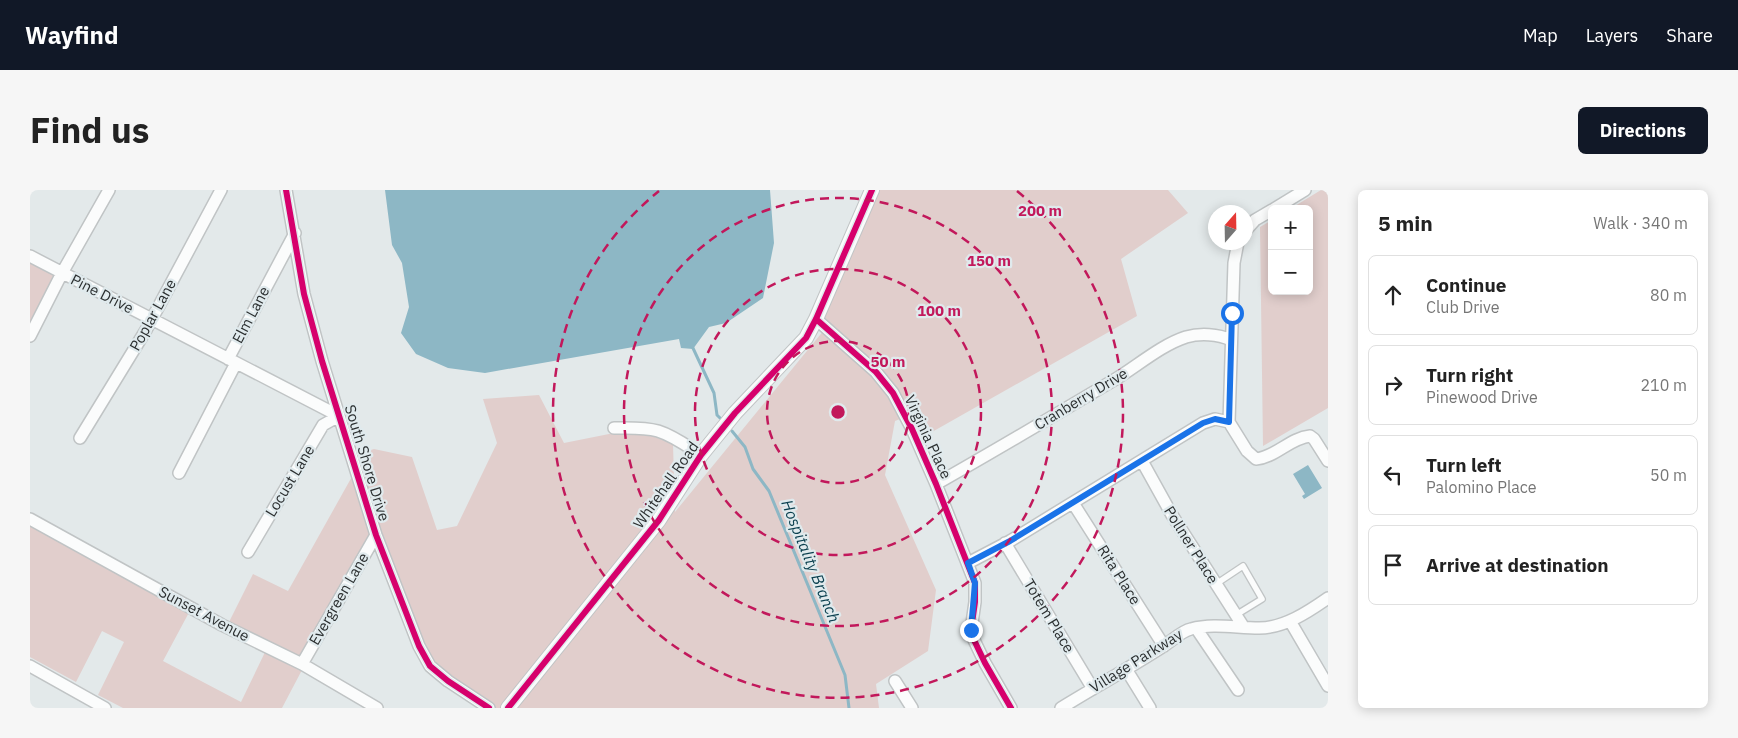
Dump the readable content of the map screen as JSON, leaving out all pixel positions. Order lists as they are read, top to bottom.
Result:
{
  "streets": {
    "street": [
      "Pine Drive",
      "Poplar Lane",
      "Elm Lane",
      "Cranberry Drive",
      "Virginia Place",
      "South Shore Drive",
      "Locust Lane",
      "Whitehall Road",
      "Pollner Place",
      "Rita Place",
      "Evergreen Lane",
      "Sunset Avenue",
      "Totem Place",
      "Village Parkway"
    ]
  },
  "crossings": [
    ["Pine Drive", "Poplar Lane"],
    ["Pine Drive", "Elm Lane"],
    ["Pine Drive", "South Shore Drive"],
    ["Pine Drive", "Locust Lane"],
    ["Elm Lane", "South Shore Drive"],
    ["Cranberry Drive", "Virginia Place"],
    ["Virginia Place", "Whitehall Road"],
    ["South Shore Drive", "Locust Lane"],
    ["South Shore Drive", "Evergreen Lane"],
    ["Pollner Place", "Village Parkway"],
    ["Rita Place", "Village Parkway"],
    ["Evergreen Lane", "Sunset Avenue"],
    ["Totem Place", "Village Parkway"]
  ],
  "water": ["Hospitality Branch"],
  "north": "top",
  "page": {
    "header": "Wayfind",
    "nav": ["Map", "Layers", "Share"],
    "title": "Find us",
    "buttons": "Directions",
    "heading": ["5 min", "Walk · 340 m"],
    "map_buttons": ["+", "−"],
    "list": [
      ["Continue", "Club Drive", "80 m"],
      ["Turn right", "Pinewood Drive", "210 m"],
      ["Turn left", "Palomino Place", "50 m"],
      "Arrive at destination"
    ]
  },
  "rings": [
    "200 m",
    "150 m",
    "100 m",
    "50 m"
  ]
}
